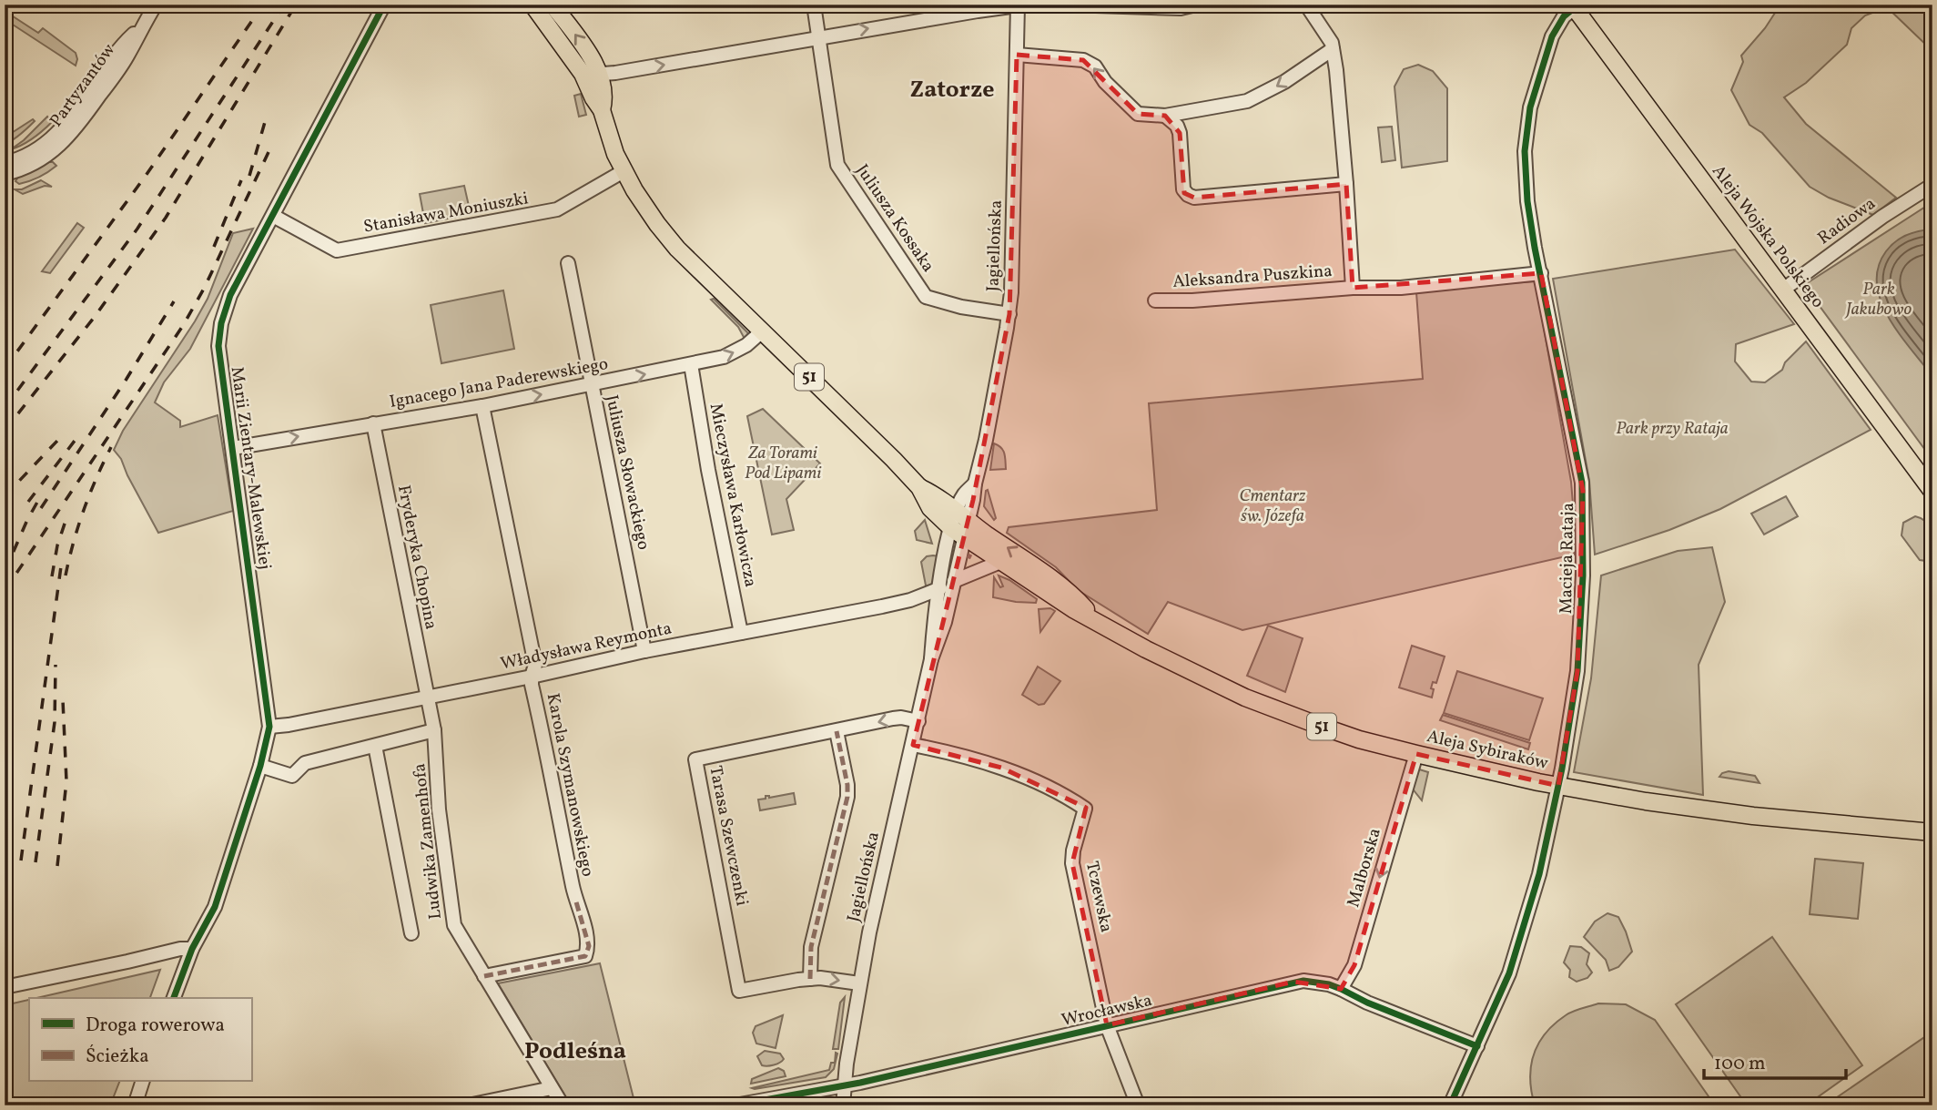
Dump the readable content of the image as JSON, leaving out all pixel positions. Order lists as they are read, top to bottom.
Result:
{
  "streets": {
    "main road": ["Aleja Wojska Polskiego", "51", "Aleja Sybiraków"],
    "street": [
      "Partyzantów",
      "Stanisława Moniuszki",
      "Juliusza Kossaka",
      "Radiowa",
      "Jagiellońska",
      "Aleksandra Puszkina",
      "Ignacego Jana Paderewskiego",
      "Marii Zientary-Malewskiej",
      "Juliusza Słowackiego",
      "Mieczysława Karłowicza",
      "Fryderyka Chopina",
      "Macieja Rataja",
      "Władysława Reymonta",
      "Karola Szymanowskiego",
      "Tarasa Szewczenki",
      "Ludwika Zamenhofa",
      "Malborska",
      "Tczewska",
      "Wrocławska"
    ]
  },
  "crossings": [
    ["Stanisława Moniuszki", "51"],
    ["Stanisława Moniuszki", "Marii Zientary-Malewskiej"],
    ["Juliusza Kossaka", "Jagiellońska"],
    ["Radiowa", "Aleja Wojska Polskiego"],
    ["Aleja Wojska Polskiego", "Macieja Rataja"],
    ["Jagiellońska", "51"],
    ["Jagiellońska", "Władysława Reymonta"],
    ["Jagiellońska", "Aleja Sybiraków"],
    ["Jagiellońska", "Tarasa Szewczenki"],
    ["Jagiellońska", "Tczewska"],
    ["Jagiellońska", "Wrocławska"],
    ["Aleksandra Puszkina", "Macieja Rataja"],
    ["51", "Ignacego Jana Paderewskiego"],
    ["51", "Aleja Sybiraków"],
    ["Ignacego Jana Paderewskiego", "Marii Zientary-Malewskiej"],
    ["Ignacego Jana Paderewskiego", "Juliusza Słowackiego"],
    ["Ignacego Jana Paderewskiego", "Mieczysława Karłowicza"],
    ["Ignacego Jana Paderewskiego", "Fryderyka Chopina"],
    ["Ignacego Jana Paderewskiego", "Karola Szymanowskiego"],
    ["Marii Zientary-Malewskiej", "Władysława Reymonta"],
    ["Juliusza Słowackiego", "Władysława Reymonta"],
    ["Mieczysława Karłowicza", "Władysława Reymonta"],
    ["Fryderyka Chopina", "Władysława Reymonta"],
    ["Fryderyka Chopina", "Ludwika Zamenhofa"],
    ["Macieja Rataja", "Aleja Sybiraków"],
    ["Macieja Rataja", "Wrocławska"],
    ["Władysława Reymonta", "Karola Szymanowskiego"],
    ["Władysława Reymonta", "Ludwika Zamenhofa"],
    ["Aleja Sybiraków", "Malborska"],
    ["Karola Szymanowskiego", "Ludwika Zamenhofa"],
    ["Malborska", "Wrocławska"],
    ["Tczewska", "Wrocławska"]
  ],
  "one_way": ["Ignacego Jana Paderewskiego", "Malborska"],
  "districts": ["Zatorze", "Podleśna"],
  "parks": [
    "Park Jakubowo",
    "Park przy Rataja",
    "Za Torami Pod Lipami",
    "Cmentarz św. Józefa"
  ],
  "legend": ["Droga rowerowa", "Ścieżka"],
  "scale_bar": "100 m"
}
